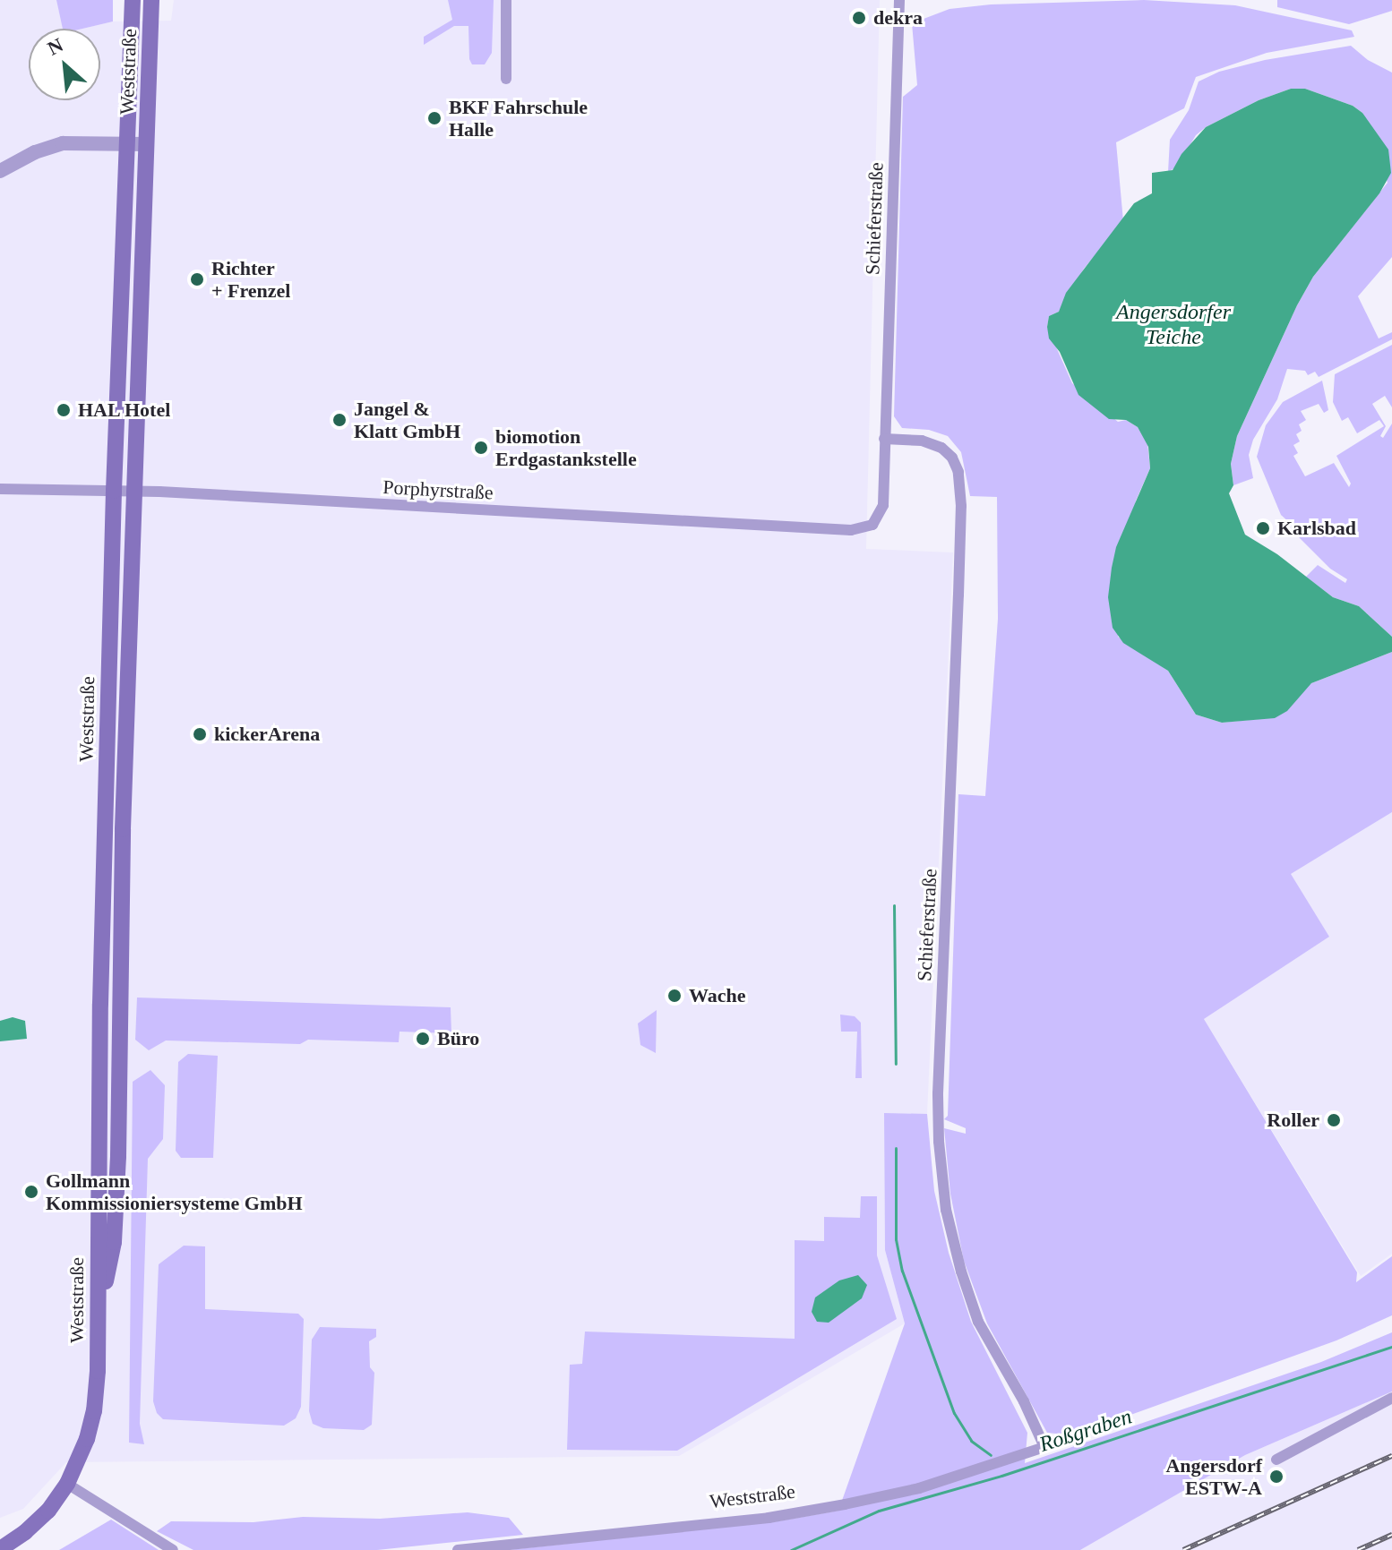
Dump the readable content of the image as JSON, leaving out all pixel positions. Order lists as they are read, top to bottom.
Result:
{
  "streets": {
    "main road": ["Weststraße"],
    "street": ["Schieferstraße", "Porphyrstraße"]
  },
  "crossings": [
    ["Weststraße", "Schieferstraße"],
    ["Weststraße", "Porphyrstraße"],
    ["Schieferstraße", "Porphyrstraße"]
  ],
  "water": ["Angersdorfer Teiche", "Roßgraben"],
  "places": [
    "dekra",
    "BKF Fahrschule Halle",
    "Richter + Frenzel",
    "HAL Hotel",
    "Jangel & Klatt GmbH",
    "biomotion Erdgastankstelle",
    "Karlsbad",
    "kickerArena",
    "Wache",
    "Büro",
    "Roller",
    "Gollmann Kommissioniersysteme GmbH",
    "Angersdorf ESTW-A"
  ],
  "north": "top left"
}
